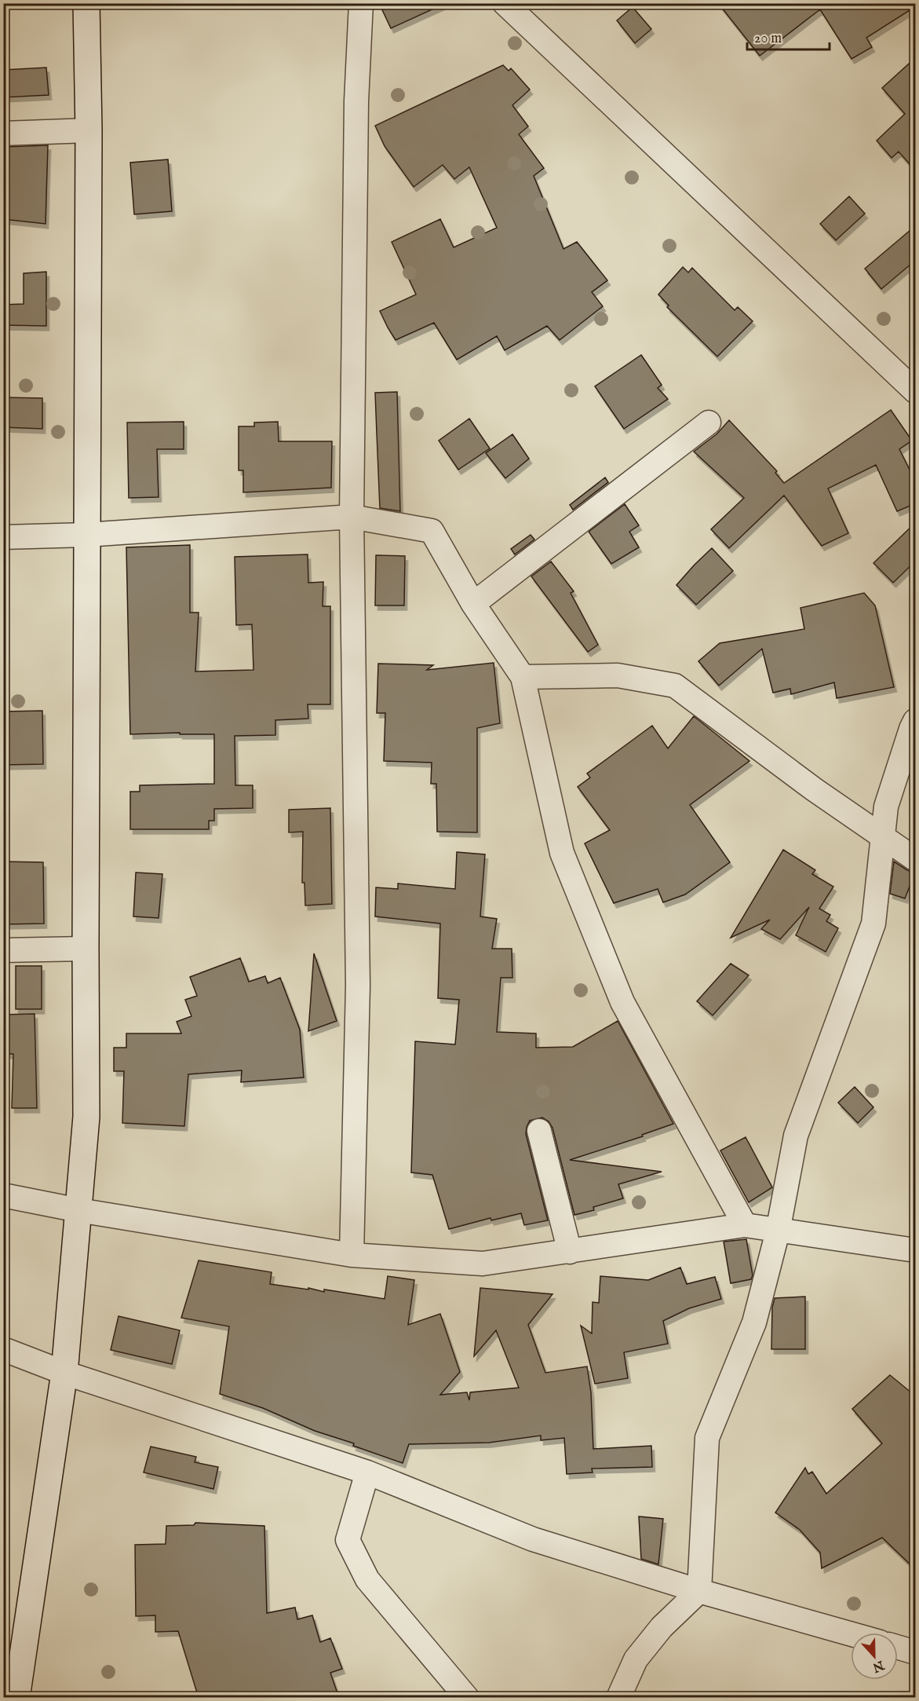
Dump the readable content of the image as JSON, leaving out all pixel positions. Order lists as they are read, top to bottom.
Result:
{
  "scale_bar": "20 m",
  "north": "bottom"
}
